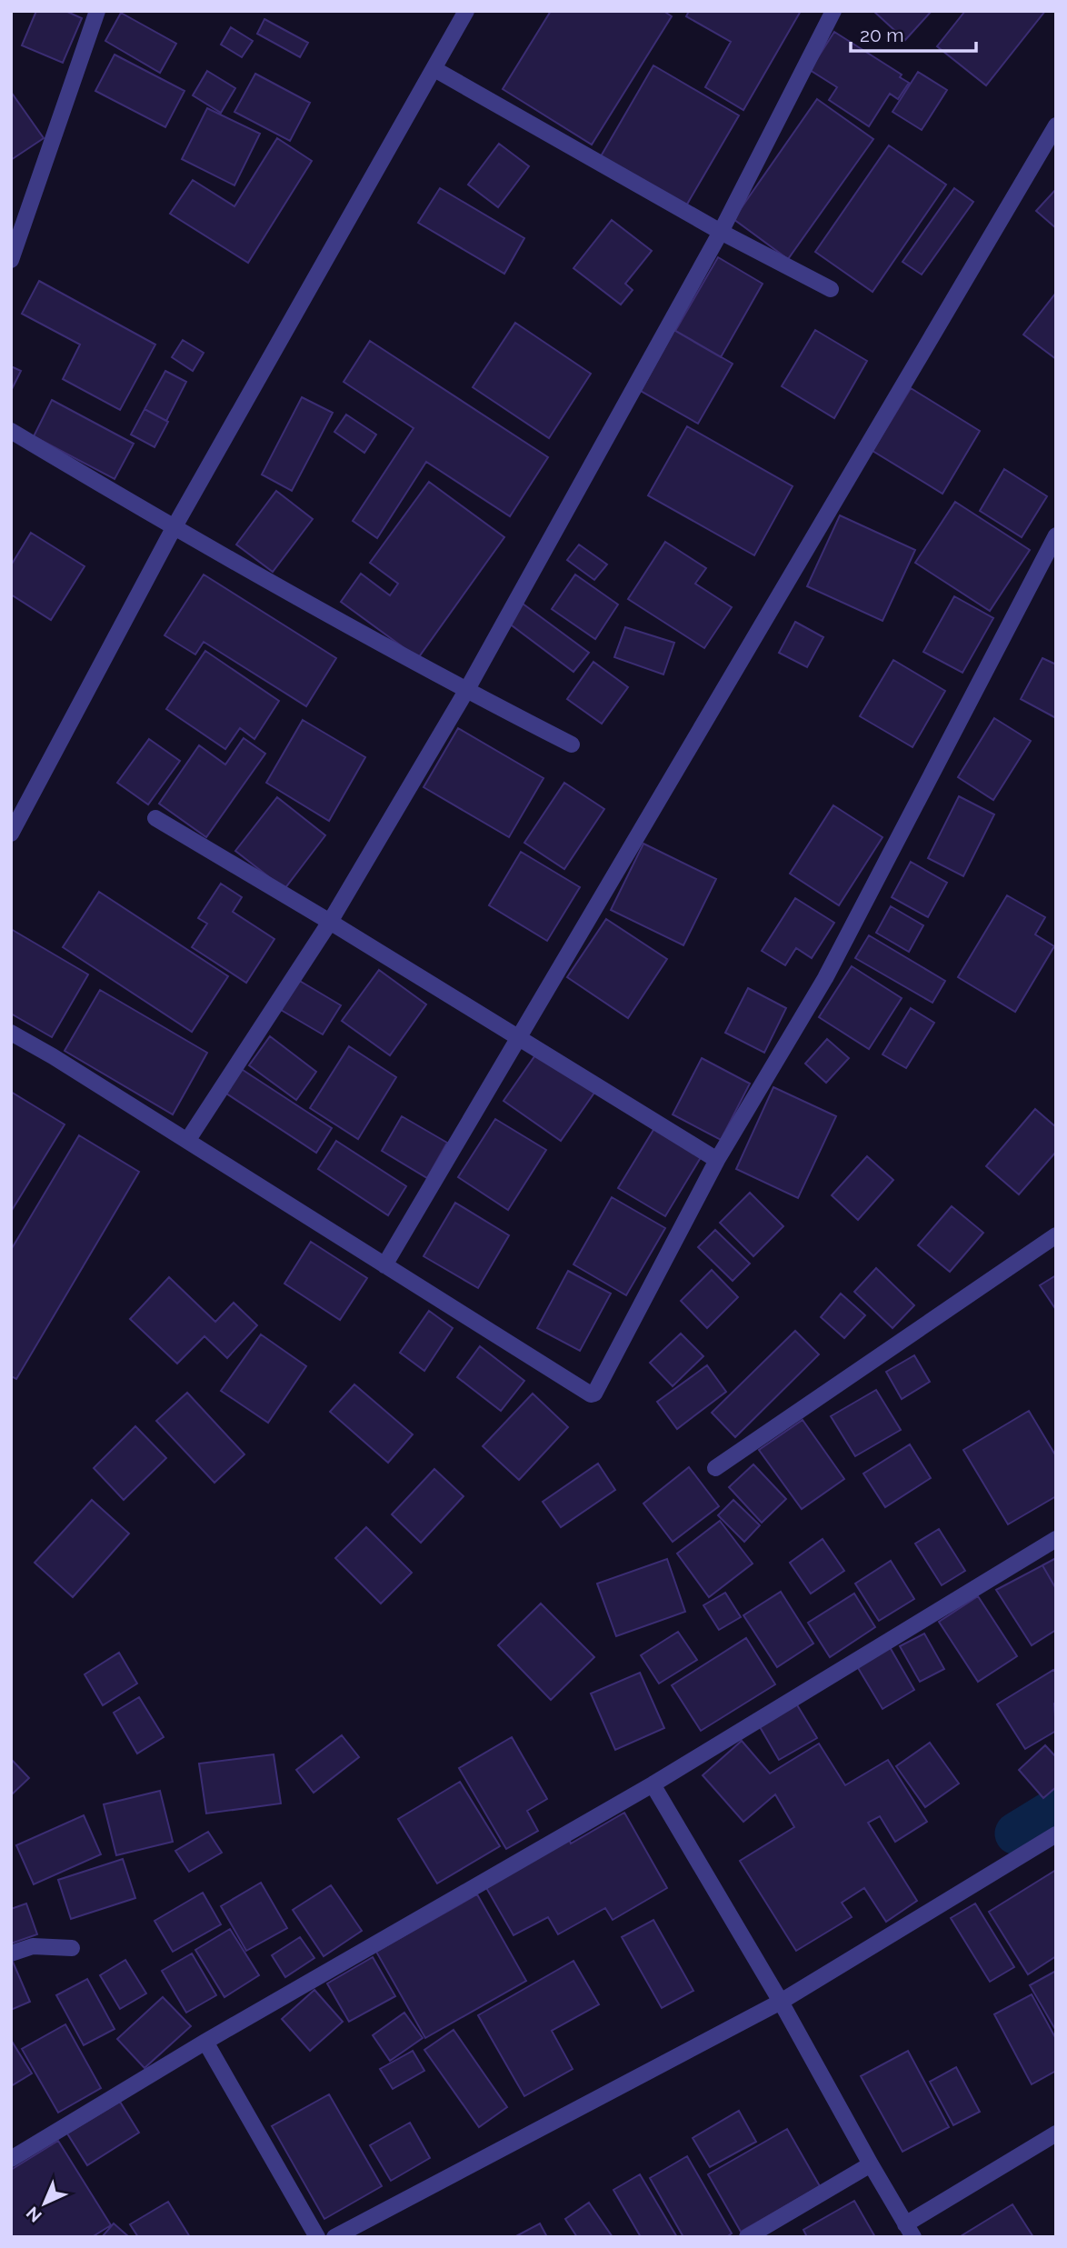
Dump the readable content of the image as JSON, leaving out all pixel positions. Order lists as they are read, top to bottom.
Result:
{
  "scale_bar": "20 m",
  "north": "bottom left"
}
